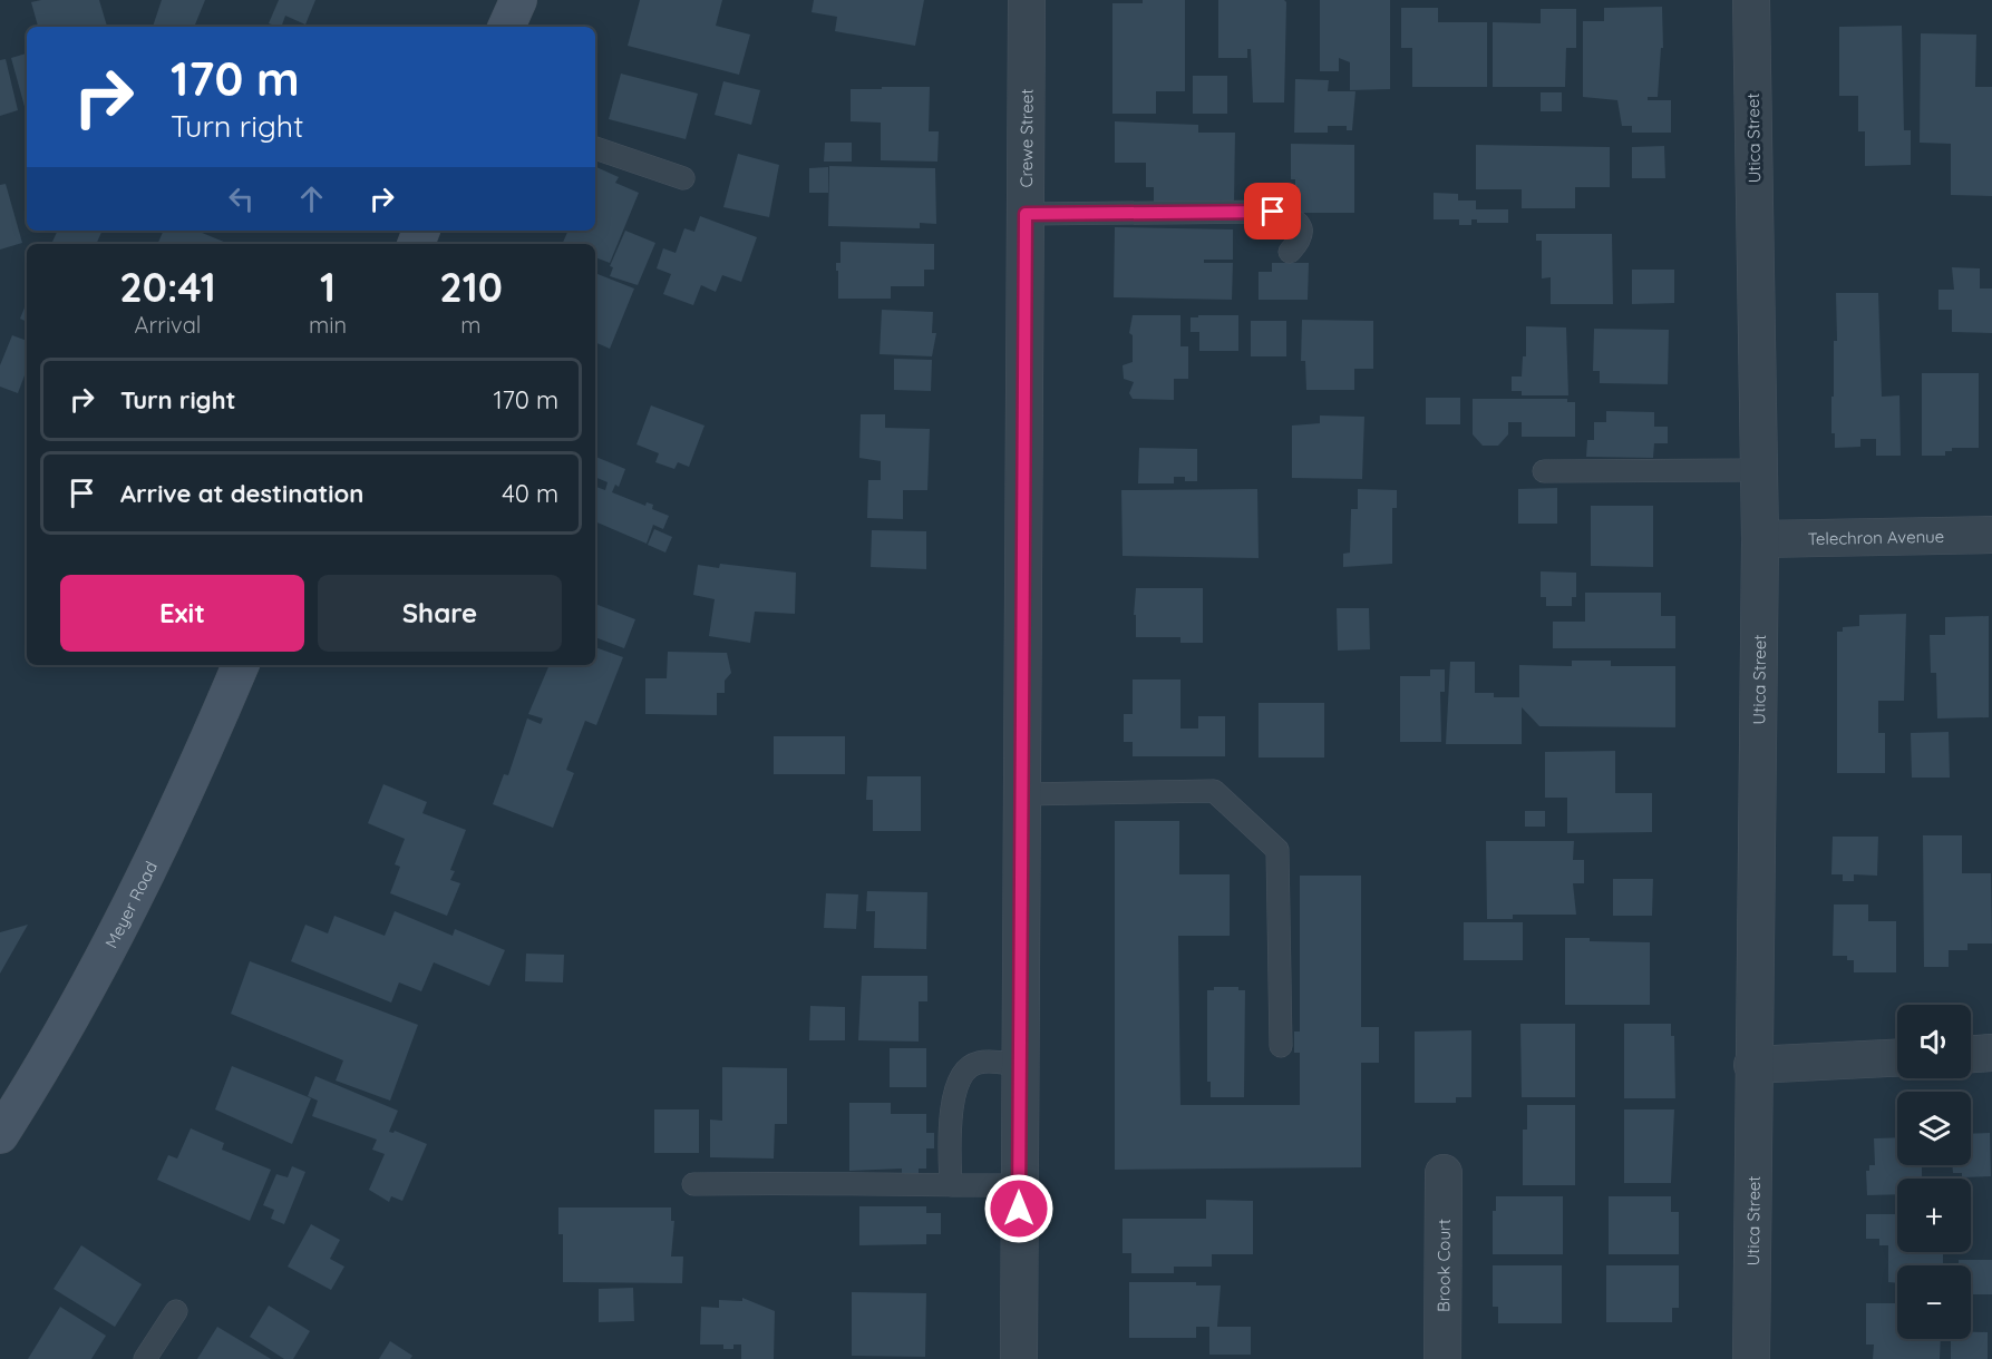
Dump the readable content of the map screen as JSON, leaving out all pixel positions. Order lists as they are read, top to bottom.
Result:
{
  "streets": {
    "main road": ["Meyer Road"],
    "street": [
      "Crewe Street",
      "Utica Street",
      "Telechron Avenue",
      "Brook Court"
    ]
  },
  "crossings": [
    ["Utica Street", "Telechron Avenue"]
  ],
  "page": {
    "turn": ["170 m", "Turn right"],
    "eta": [
      "20:41",
      "Arrival",
      "1",
      "min",
      "210",
      "m"
    ],
    "list": [
      {
        "name": "Turn right",
        "value": "170 m"
      },
      {
        "name": "Arrive at destination",
        "value": "40 m"
      }
    ],
    "buttons": ["Exit", "Share"],
    "map_buttons": ["+", "−"]
  }
}
